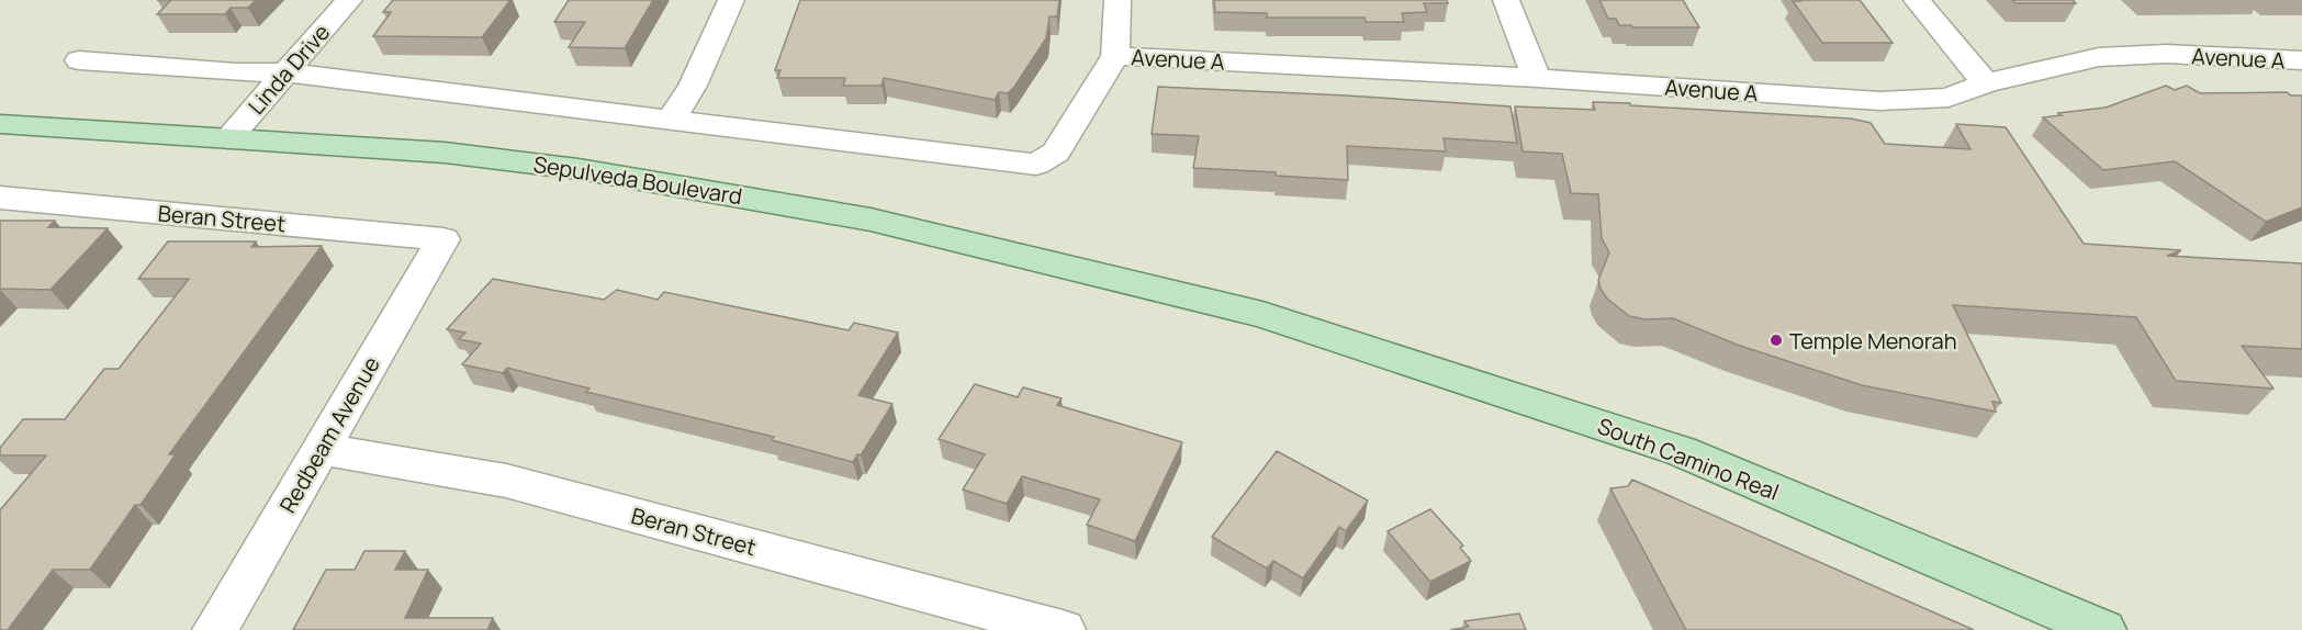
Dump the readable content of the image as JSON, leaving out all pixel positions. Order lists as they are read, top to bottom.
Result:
{
  "streets": {
    "main road": ["Sepulveda Boulevard", "South Camino Real"],
    "street": [
      "Avenue A",
      "Linda Drive",
      "Beran Street",
      "Redbeam Avenue"
    ]
  },
  "crossings": [
    ["Linda Drive", "Sepulveda Boulevard"],
    ["Sepulveda Boulevard", "South Camino Real"],
    ["Beran Street", "Redbeam Avenue"]
  ],
  "places": ["Temple Menorah"]
}
